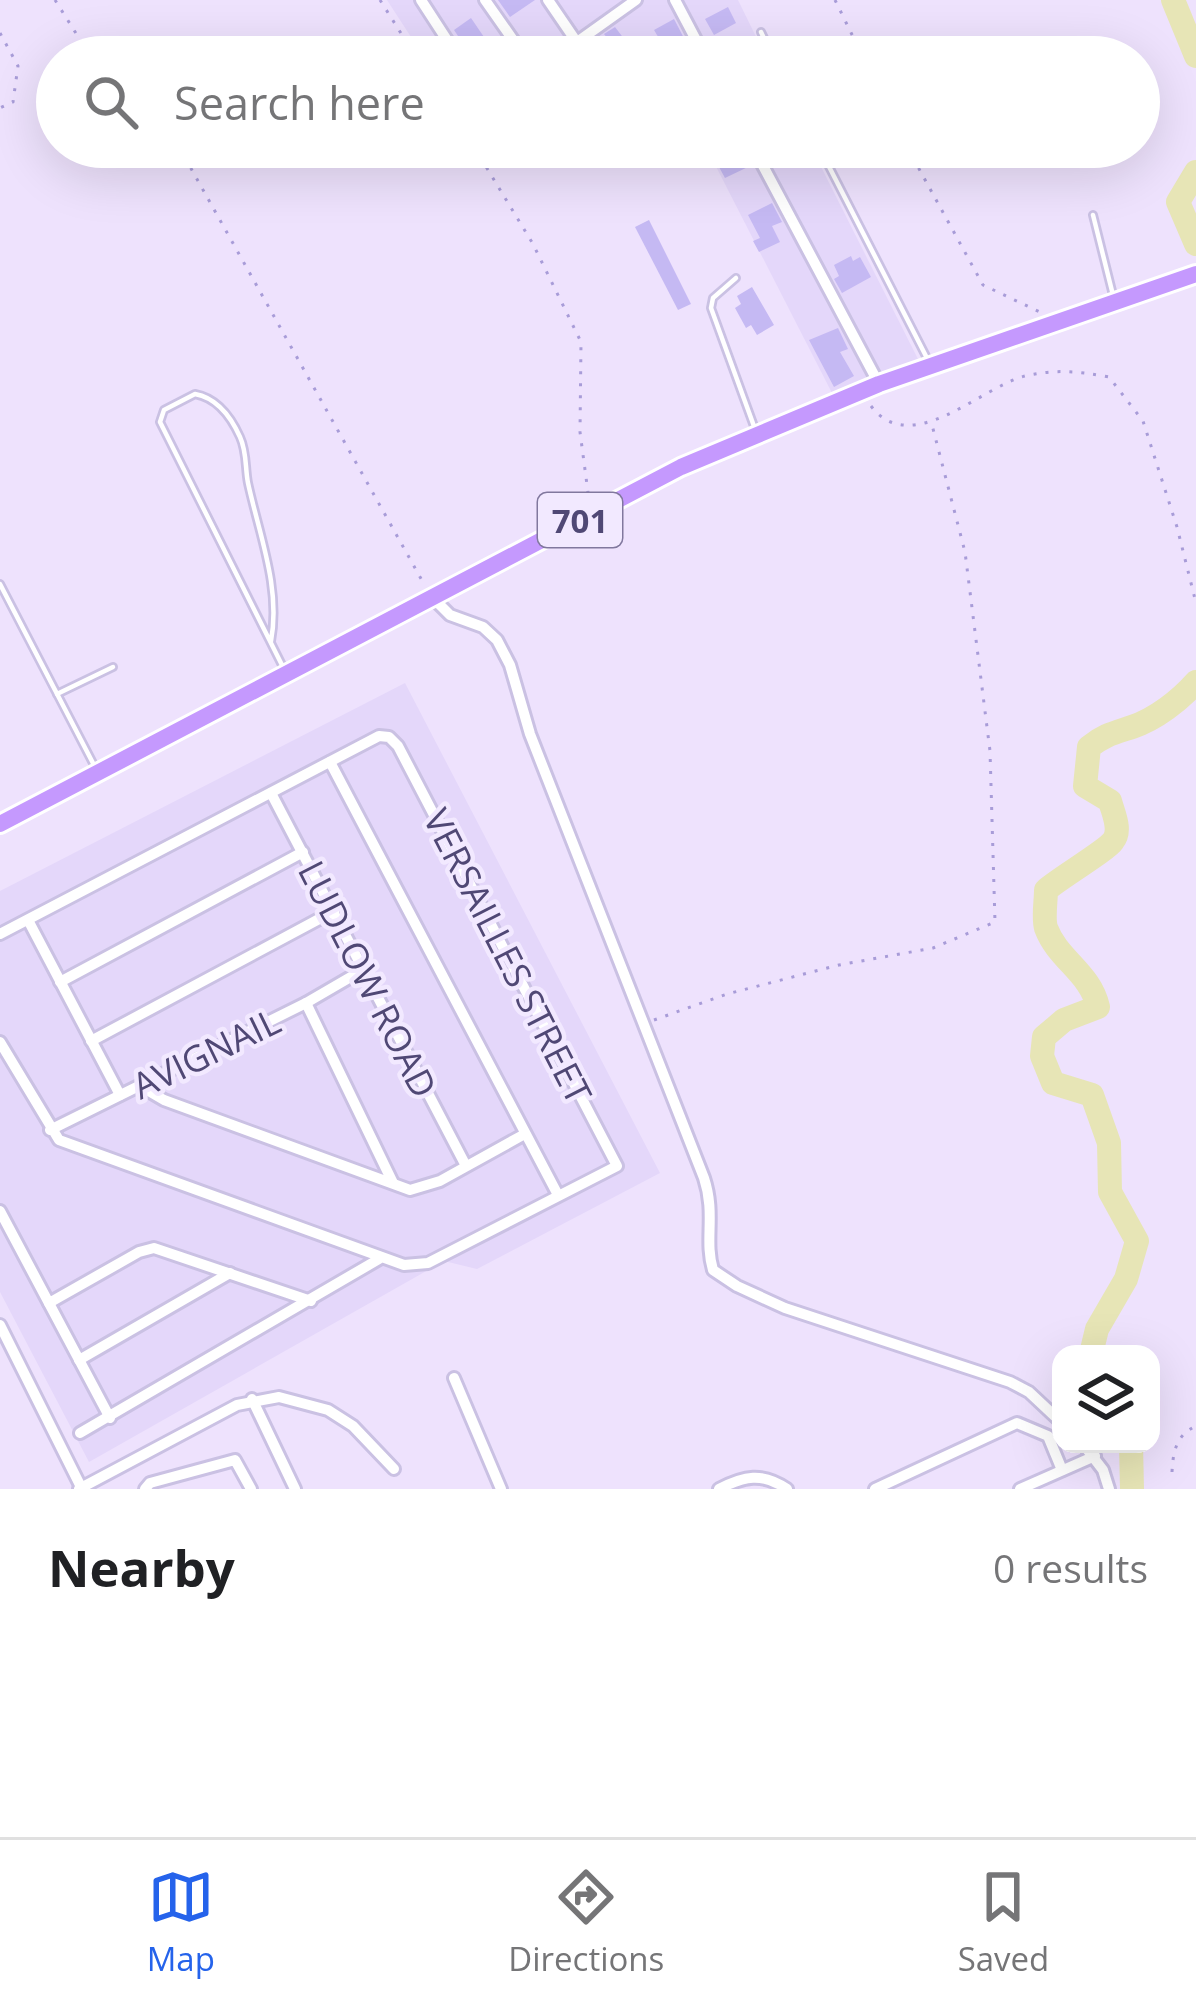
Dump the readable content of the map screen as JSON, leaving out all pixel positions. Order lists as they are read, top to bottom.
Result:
{
  "streets": {
    "main road": ["701"],
    "street": ["VERSAILLES STREET", "LUDLOW ROAD", "AVIGNAIL"]
  },
  "crossings": [
    ["LUDLOW ROAD", "AVIGNAIL"]
  ],
  "page": {
    "search": "Search here",
    "heading": ["Nearby", "0 results"],
    "nav": ["Map", "Directions", "Saved"]
  }
}
